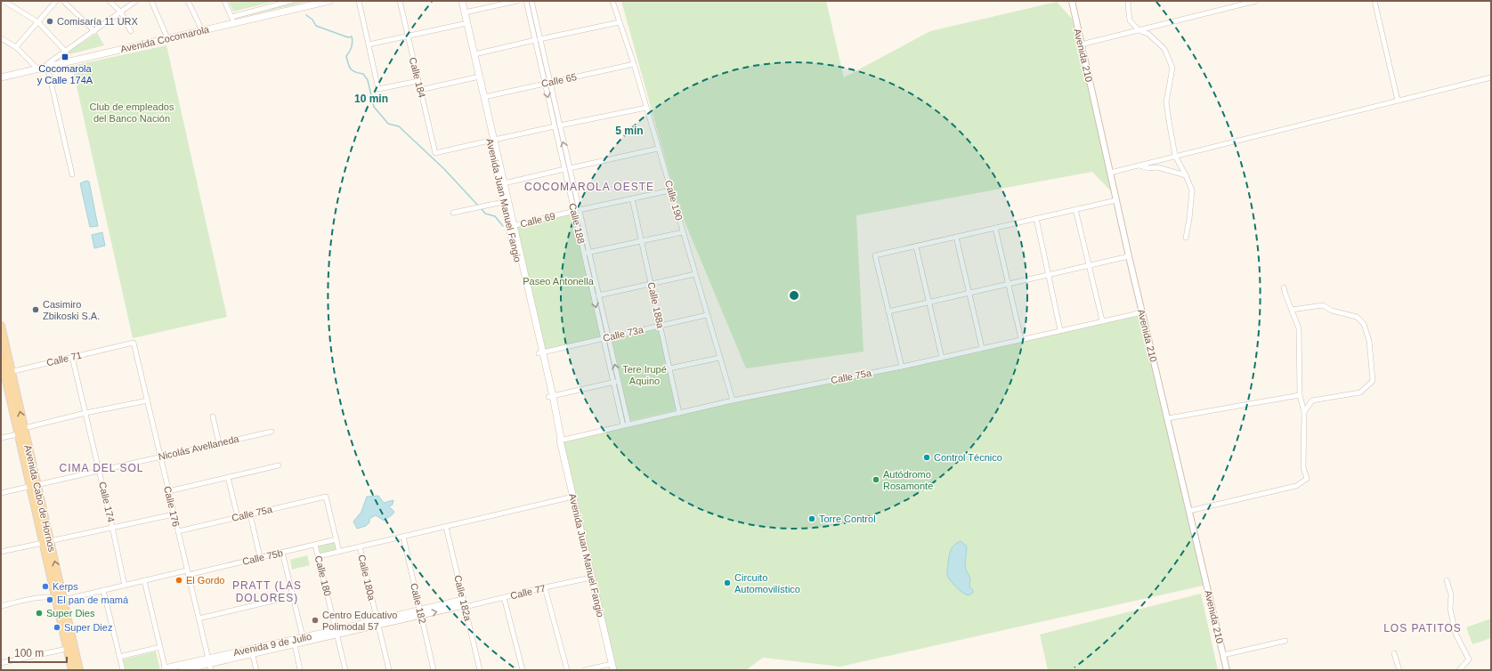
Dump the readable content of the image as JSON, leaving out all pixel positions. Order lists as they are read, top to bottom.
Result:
{
  "streets": {
    "main road": [
      "Avenida Cocomarola",
      "Avenida Juan Manuel Fangio",
      "Avenida Cabo de Hornos",
      "Avenida 9 de Julio"
    ],
    "street": [
      "Avenida 210",
      "Calle 184",
      "Calle 65",
      "Calle 190",
      "Calle 69",
      "Calle 188",
      "Calle 188a",
      "Calle 73a",
      "Calle 71",
      "Calle 75a",
      "Nicolás Avellaneda",
      "Calle 174",
      "Calle 176",
      "Calle 75b",
      "Calle 180",
      "Calle 180a",
      "Calle 77",
      "Calle 182a",
      "Calle 182"
    ]
  },
  "crossings": [
    ["Avenida 210", "Calle 75a"],
    ["Calle 184", "Avenida Juan Manuel Fangio"],
    ["Calle 65", "Avenida Juan Manuel Fangio"],
    ["Calle 65", "Calle 190"],
    ["Calle 65", "Calle 188"],
    ["Avenida Juan Manuel Fangio", "Calle 69"],
    ["Avenida Juan Manuel Fangio", "Calle 73a"],
    ["Avenida Juan Manuel Fangio", "Calle 75a"],
    ["Avenida Juan Manuel Fangio", "Calle 77"],
    ["Calle 190", "Calle 69"],
    ["Calle 190", "Calle 73a"],
    ["Calle 190", "Calle 75a"],
    ["Calle 69", "Calle 188"],
    ["Calle 69", "Calle 188a"],
    ["Calle 188", "Calle 73a"],
    ["Calle 188", "Calle 75a"],
    ["Calle 188a", "Calle 73a"],
    ["Calle 188a", "Calle 75a"],
    ["Calle 71", "Avenida Cabo de Hornos"],
    ["Calle 71", "Calle 174"],
    ["Calle 71", "Calle 176"],
    ["Calle 75a", "Calle 176"],
    ["Calle 75a", "Calle 75b"],
    ["Nicolás Avellaneda", "Avenida Cabo de Hornos"],
    ["Nicolás Avellaneda", "Calle 174"],
    ["Nicolás Avellaneda", "Calle 176"],
    ["Avenida Cabo de Hornos", "Calle 75b"],
    ["Calle 174", "Calle 75b"],
    ["Calle 176", "Calle 75b"],
    ["Calle 176", "Avenida 9 de Julio"],
    ["Calle 75b", "Calle 180"],
    ["Calle 180", "Avenida 9 de Julio"],
    ["Calle 180a", "Avenida 9 de Julio"],
    ["Calle 77", "Calle 182a"],
    ["Calle 77", "Avenida 9 de Julio"],
    ["Calle 182a", "Avenida 9 de Julio"],
    ["Calle 182", "Avenida 9 de Julio"]
  ],
  "districts": [
    "COCOMAROLA OESTE",
    "CIMA DEL SOL",
    "PRATT (LAS DOLORES)",
    "LOS PATITOS"
  ],
  "parks": ["Club de empleados del Banco Nación", "Paseo Antonella", "Tere Irupé Aquino"],
  "places": {
    "other": [
      "Comisaría 11 URX",
      "Casimiro Zbikoski S.A.",
      "Control Técnico",
      "Autódromo Rosamonte",
      "Torre Control",
      "El Gordo",
      "Circuito Automovilístico",
      "Kerps",
      "El pan de mamá",
      "Super Dies",
      "Centro Educativo Polimodal 57",
      "Super Diez"
    ],
    "transit": ["Cocomarola y Calle 174A"]
  },
  "scale_bar": "100 m",
  "rings": ["10 min", "5 min"]
}
